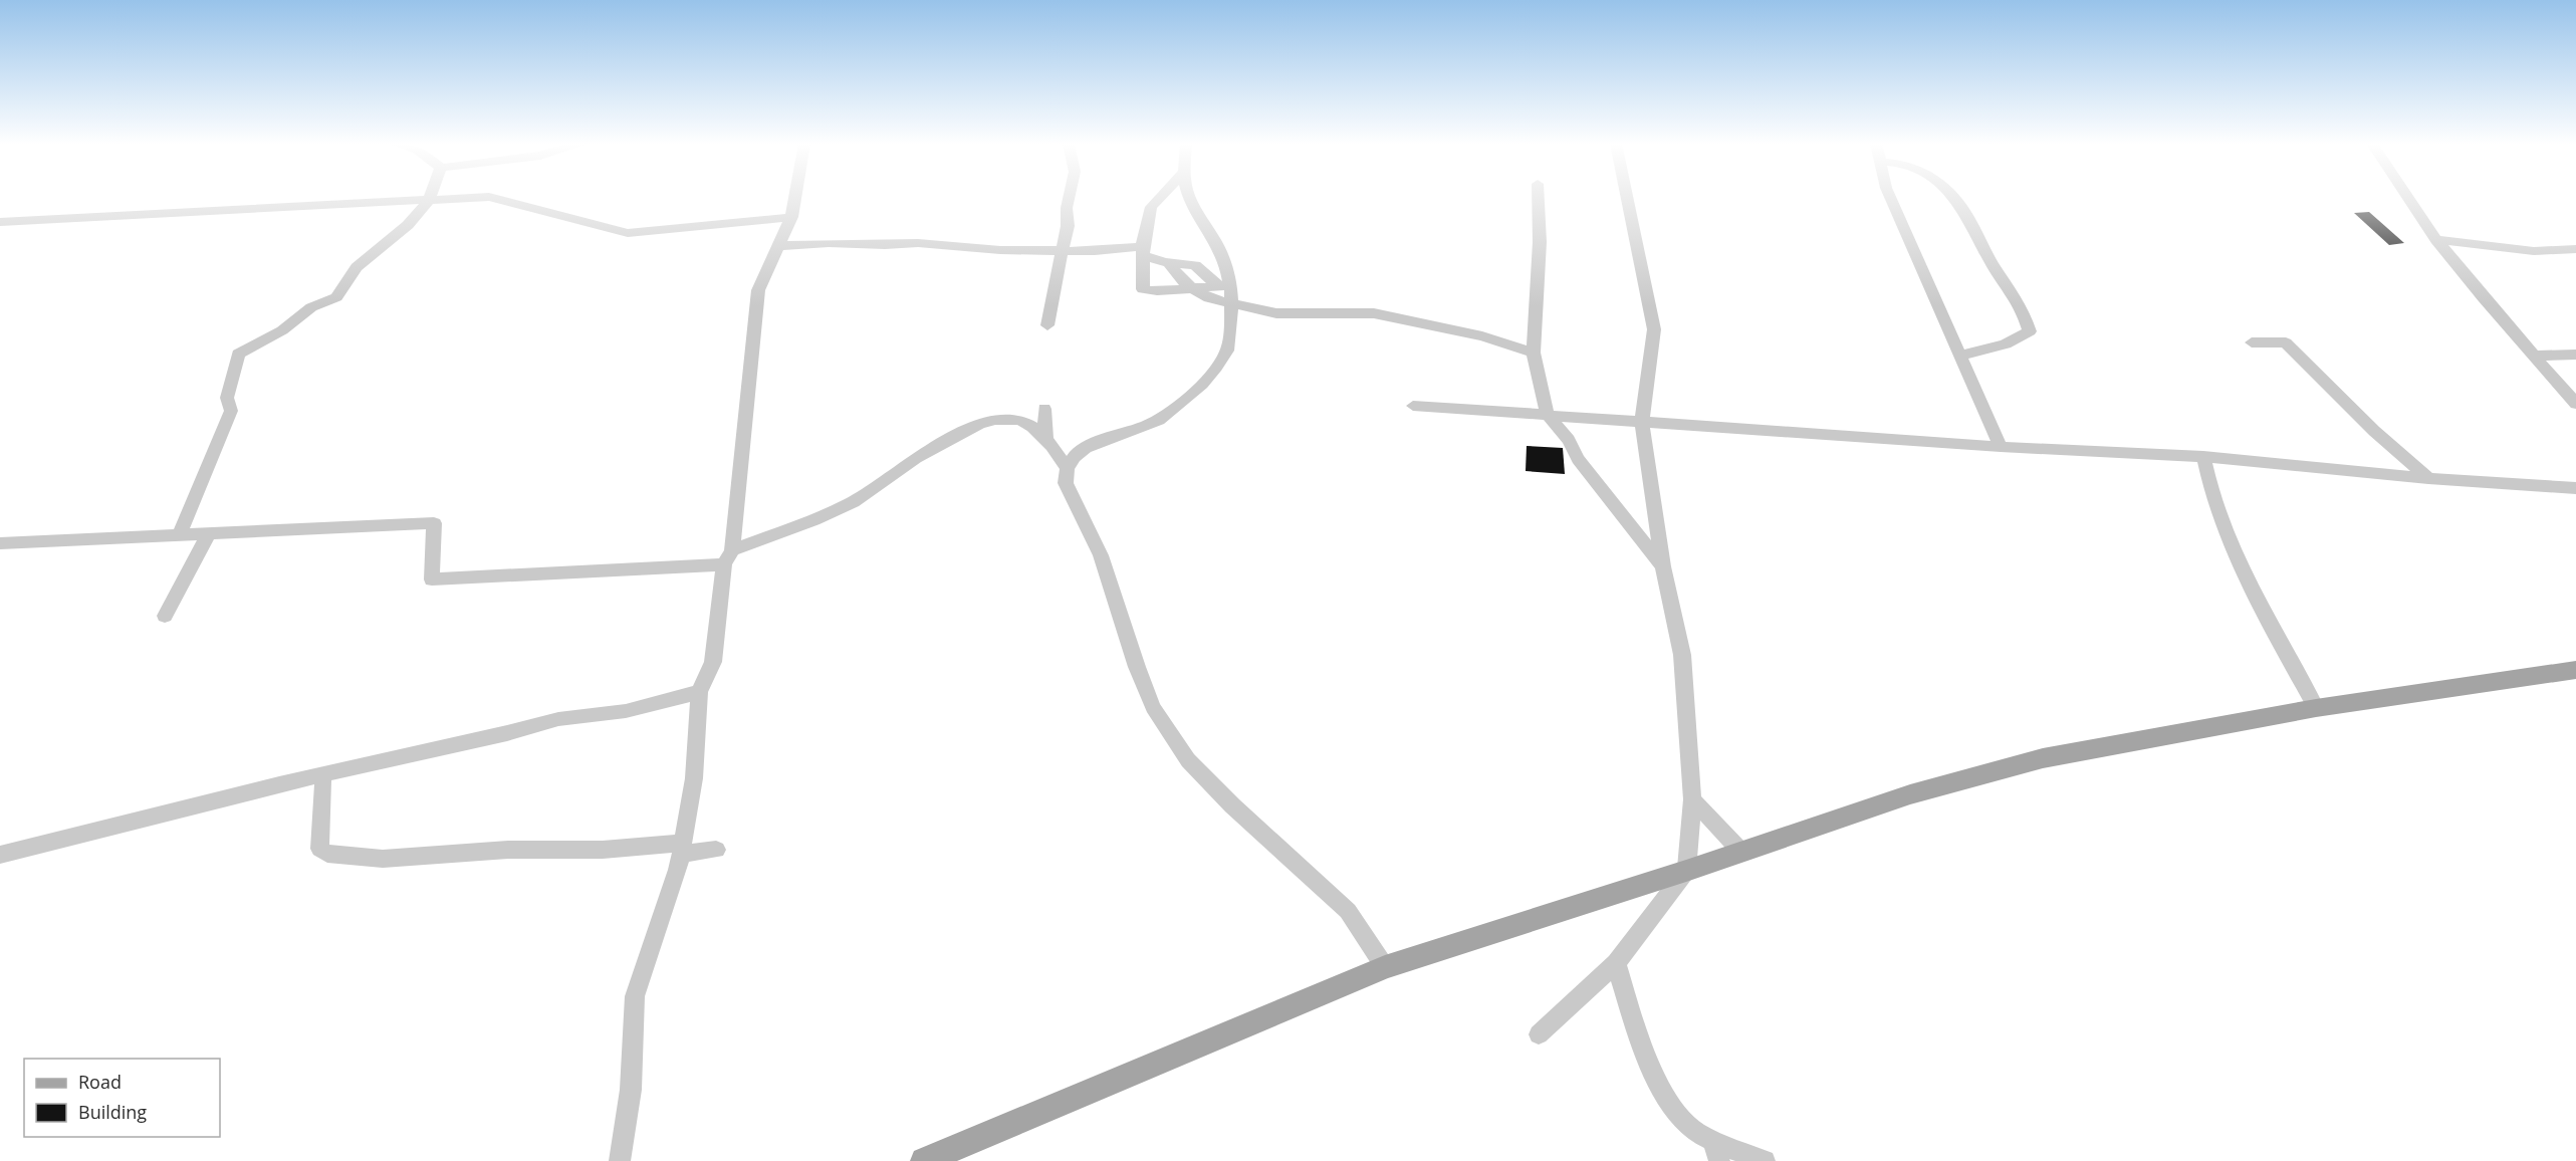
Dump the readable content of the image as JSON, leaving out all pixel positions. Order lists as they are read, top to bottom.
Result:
{
  "legend": ["Road", "Building"]
}
